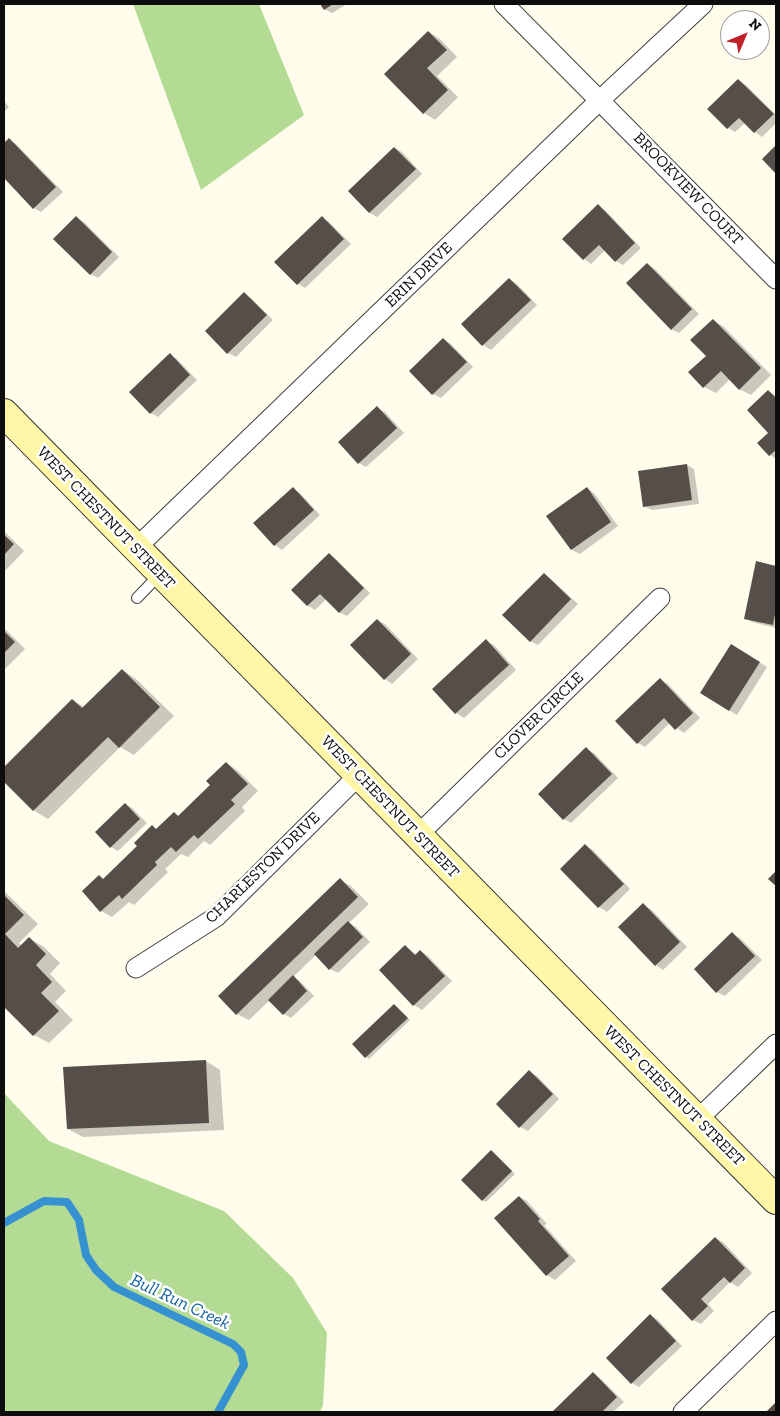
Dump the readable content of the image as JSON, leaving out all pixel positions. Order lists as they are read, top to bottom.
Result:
{
  "streets": {
    "main road": ["WEST CHESTNUT STREET"],
    "street": [
      "BROOKVIEW COURT",
      "ERIN DRIVE",
      "CLOVER CIRCLE",
      "CHARLESTON DRIVE"
    ]
  },
  "crossings": [
    ["BROOKVIEW COURT", "ERIN DRIVE"],
    ["ERIN DRIVE", "WEST CHESTNUT STREET"],
    ["WEST CHESTNUT STREET", "CLOVER CIRCLE"],
    ["WEST CHESTNUT STREET", "CHARLESTON DRIVE"]
  ],
  "water": ["Bull Run Creek"],
  "north": "top right"
}
